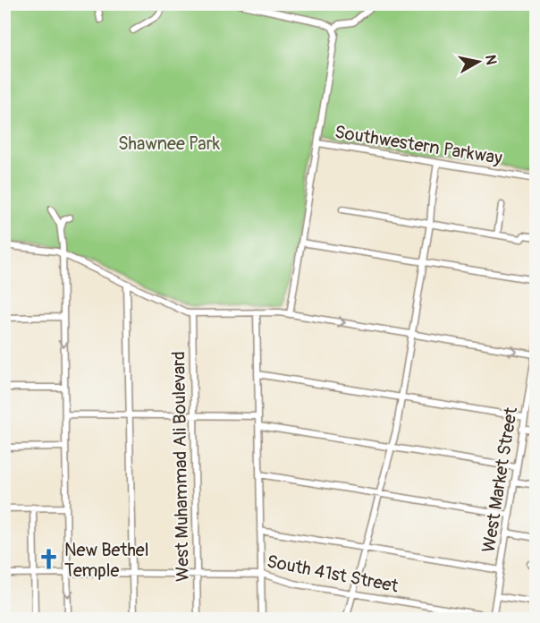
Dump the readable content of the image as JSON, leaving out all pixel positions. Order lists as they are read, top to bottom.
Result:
{
  "streets": {
    "street": [
      "Southwestern Parkway",
      "West Muhammad Ali Boulevard",
      "West Market Street",
      "South 41st Street"
    ]
  },
  "crossings": [
    ["West Muhammad Ali Boulevard", "South 41st Street"],
    ["West Market Street", "South 41st Street"]
  ],
  "parks": ["Shawnee Park"],
  "places": {
    "church": ["New Bethel Temple"]
  },
  "north": "right"
}
